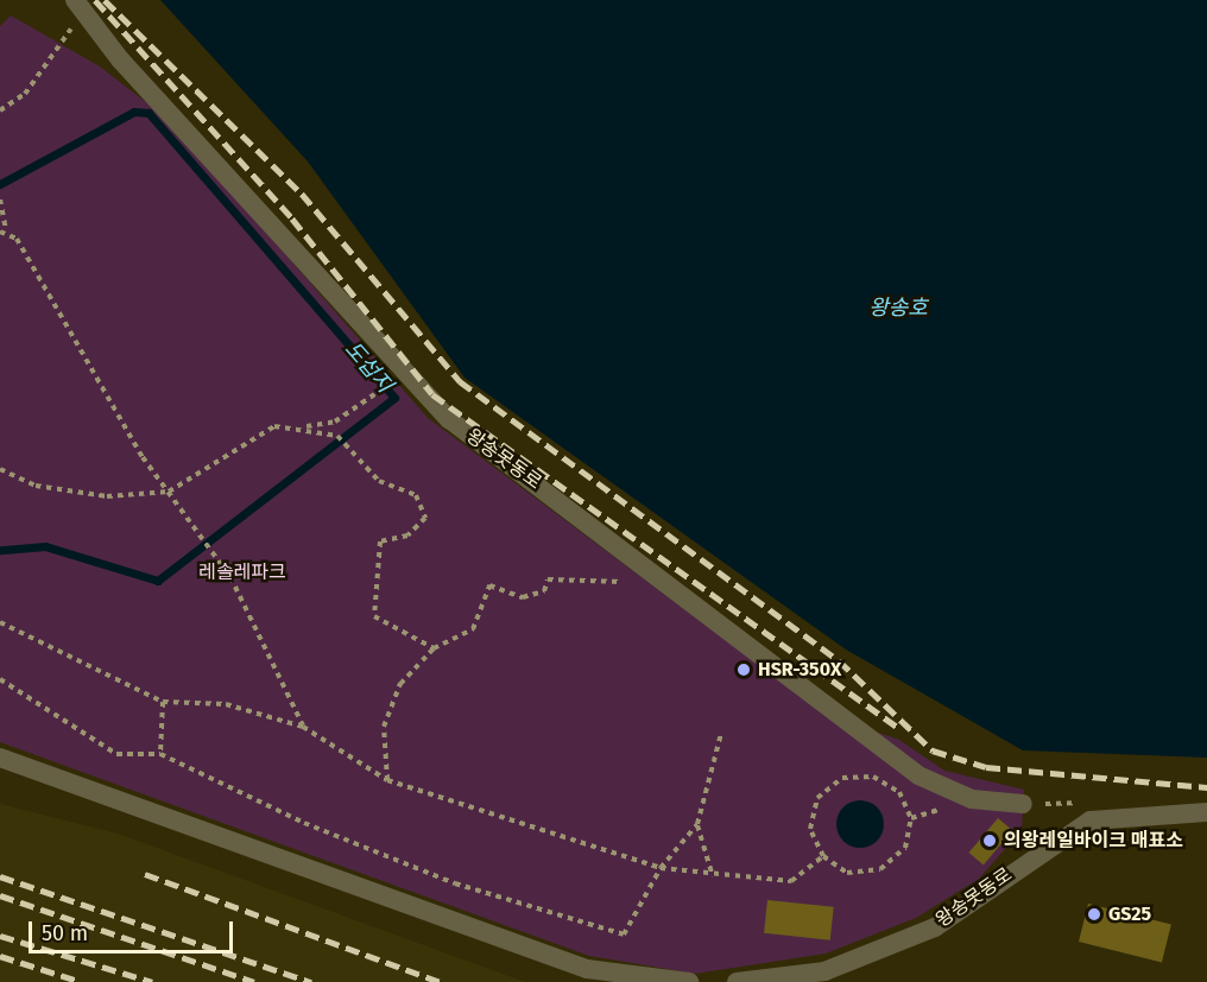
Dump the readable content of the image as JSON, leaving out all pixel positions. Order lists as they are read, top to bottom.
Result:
{
  "streets": {
    "street": ["왕송못동로"]
  },
  "water": ["왕송호", "도섭지"],
  "parks": ["레솔레파크"],
  "places": ["HSR-350X", "의왕레일바이크 매표소", "GS25"],
  "scale_bar": "50 m"
}
